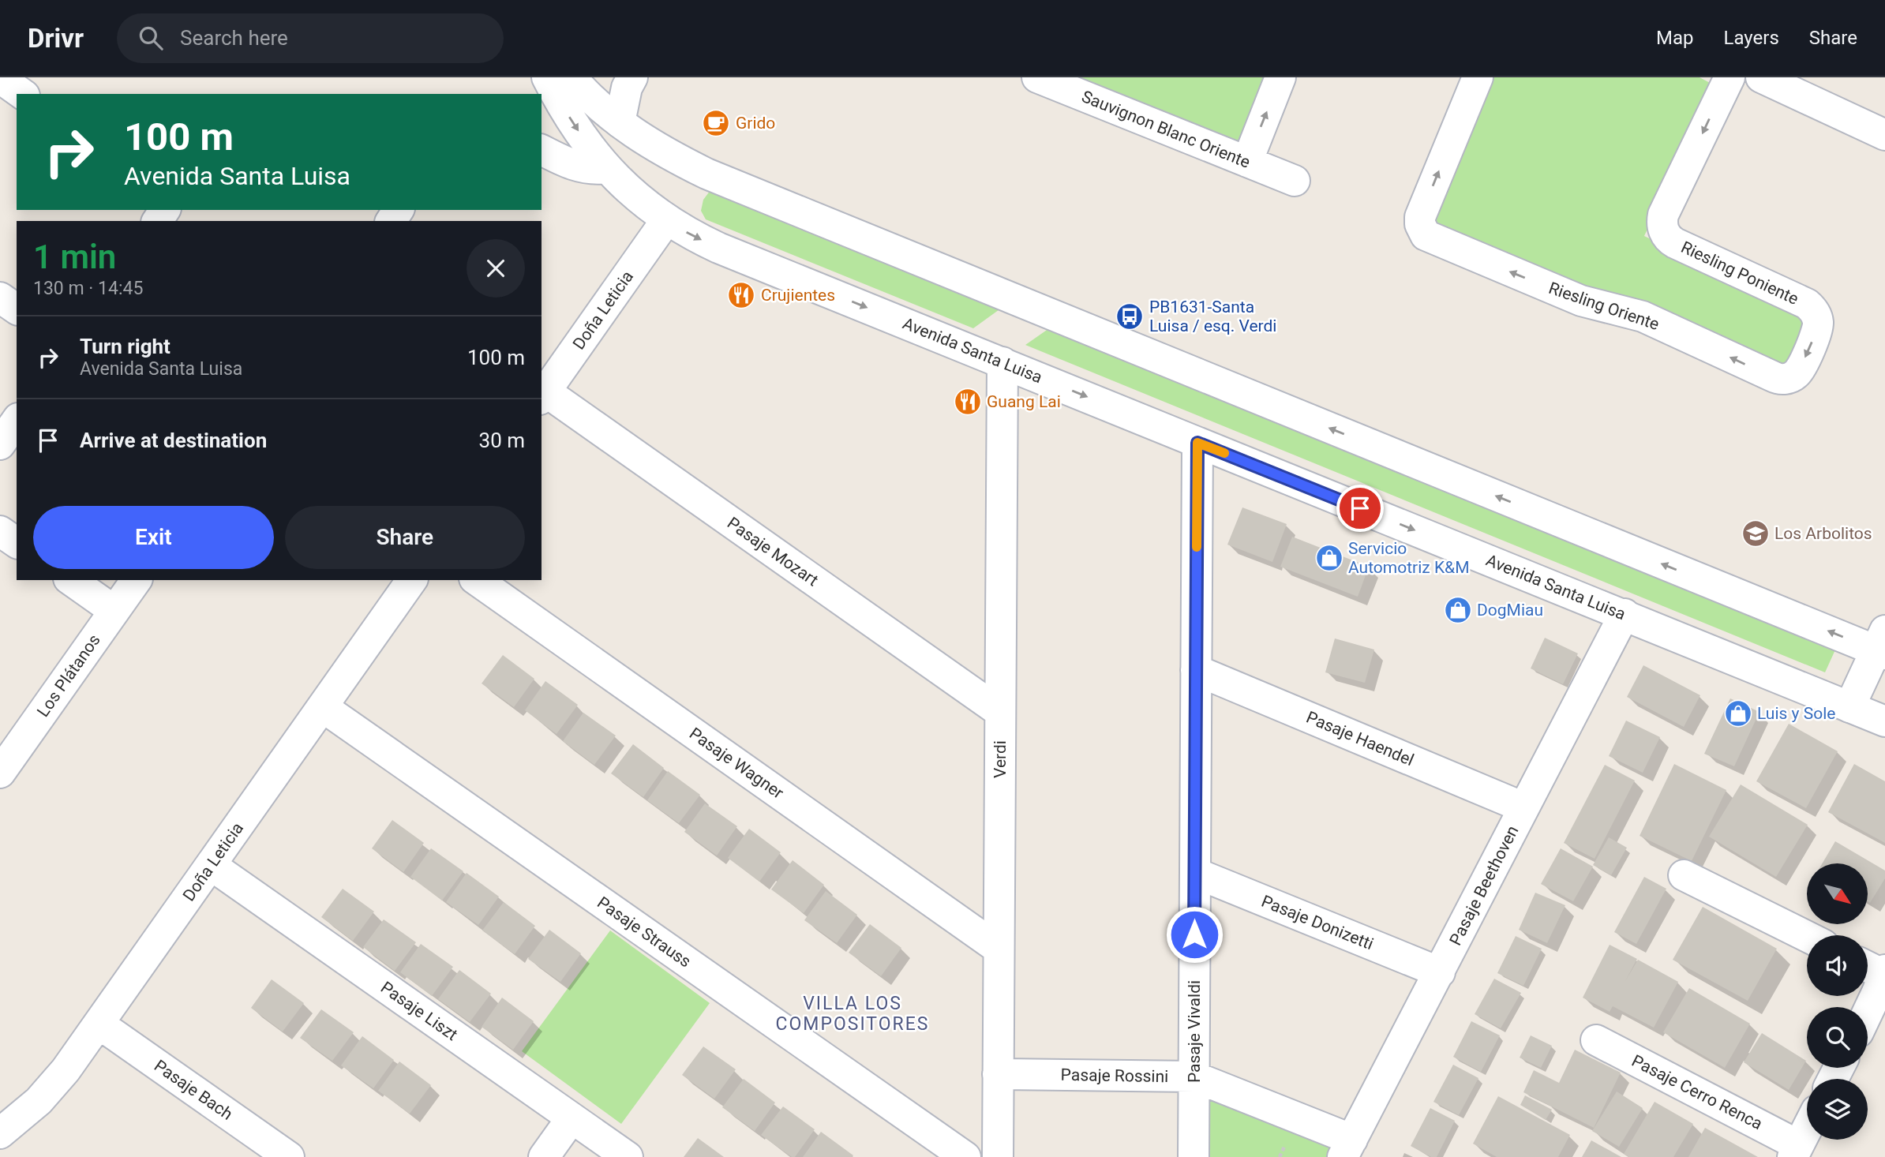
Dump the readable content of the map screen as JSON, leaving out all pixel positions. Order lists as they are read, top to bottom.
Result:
{
  "streets": {
    "street": [
      "Sauvignon Blanc Oriente",
      "Riesling Poniente",
      "Riesling Oriente",
      "Doña Leticia",
      "Avenida Santa Luisa",
      "Pasaje Mozart",
      "Los Plátanos",
      "Pasaje Haendel",
      "Verdi",
      "Pasaje Wagner",
      "Pasaje Beethoven",
      "Pasaje Donizetti",
      "Pasaje Strauss",
      "Pasaje Liszt",
      "Pasaje Vivaldi",
      "Pasaje Rossini",
      "Pasaje Bach",
      "Pasaje Cerro Renca"
    ]
  },
  "crossings": [
    ["Riesling Poniente", "Riesling Oriente"],
    ["Doña Leticia", "Avenida Santa Luisa"],
    ["Doña Leticia", "Pasaje Mozart"],
    ["Doña Leticia", "Pasaje Strauss"],
    ["Doña Leticia", "Pasaje Liszt"],
    ["Doña Leticia", "Pasaje Bach"],
    ["Avenida Santa Luisa", "Verdi"],
    ["Avenida Santa Luisa", "Pasaje Beethoven"],
    ["Avenida Santa Luisa", "Pasaje Vivaldi"],
    ["Pasaje Mozart", "Verdi"],
    ["Pasaje Haendel", "Pasaje Beethoven"],
    ["Pasaje Haendel", "Pasaje Vivaldi"],
    ["Verdi", "Pasaje Wagner"],
    ["Verdi", "Pasaje Rossini"],
    ["Pasaje Beethoven", "Pasaje Donizetti"],
    ["Pasaje Beethoven", "Pasaje Rossini"],
    ["Pasaje Donizetti", "Pasaje Vivaldi"],
    ["Pasaje Vivaldi", "Pasaje Rossini"]
  ],
  "districts": ["VILLA LOS COMPOSITORES"],
  "places": {
    "cafe": ["Grido"],
    "restaurant": ["Crujientes", "Guang Lai"],
    "bus stop": ["PB1631-Santa Luisa / esq. Verdi"],
    "school or university": ["Los Arbolitos"],
    "shop": ["Servicio Automotriz K&M", "DogMiau", "Luis y Sole"]
  },
  "north": "bottom right",
  "page": {
    "header": "Drivr",
    "search": "Search here",
    "nav": ["Map", "Layers", "Share"],
    "turn": ["100 m", "Avenida Santa Luisa"],
    "heading": ["1 min", "130 m · 14:45"],
    "list": [
      {
        "name": "Turn right",
        "note": "Avenida Santa Luisa",
        "value": "100 m"
      },
      {
        "name": "Arrive at destination",
        "value": "30 m"
      }
    ],
    "buttons": ["Exit", "Share"]
  }
}
